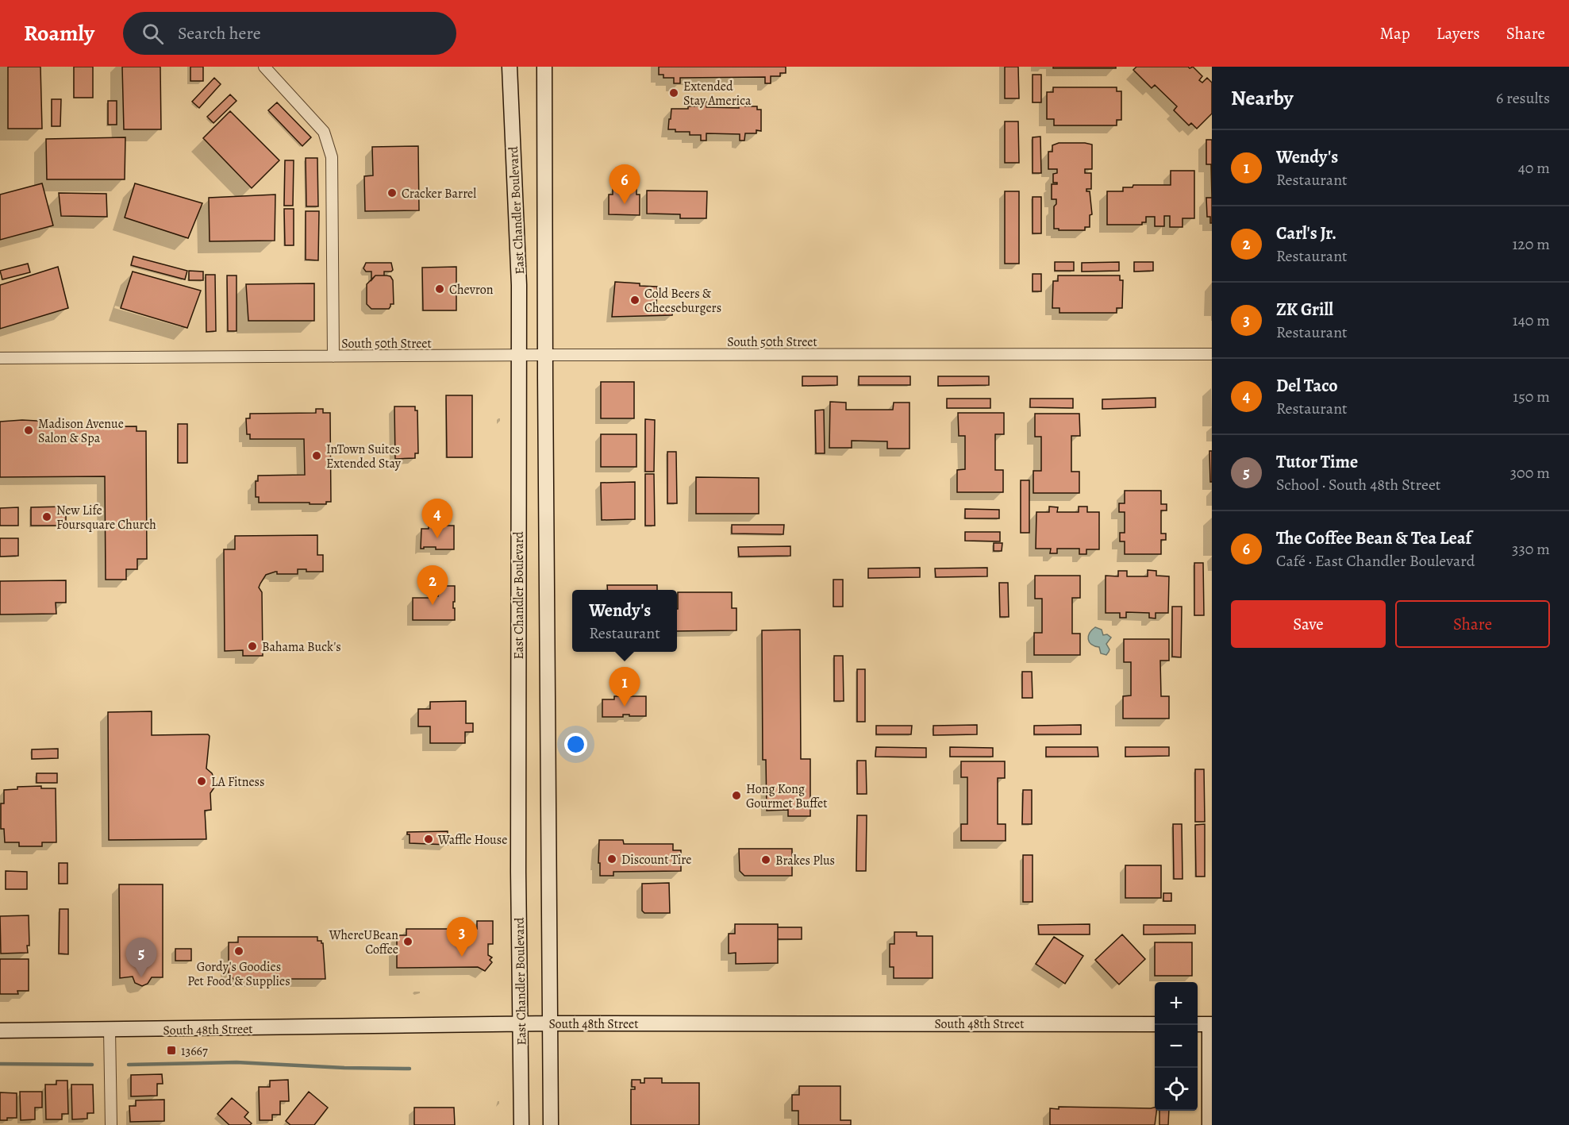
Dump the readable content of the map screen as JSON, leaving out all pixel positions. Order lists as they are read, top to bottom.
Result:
{
  "streets": {
    "main road": ["East Chandler Boulevard", "South 48th Street"],
    "street": ["South 50th Street"]
  },
  "crossings": [
    ["East Chandler Boulevard", "South 50th Street"],
    ["East Chandler Boulevard", "South 48th Street"]
  ],
  "places": {
    "other": [
      "Extended Stay America",
      "Cracker Barrel",
      "Chevron",
      "Cold Beers & Cheeseburgers",
      "Madison Avenue Salon & Spa",
      "InTown Suites Extended Stay",
      "New Life Foursquare Church",
      "Bahama Buck's",
      "LA Fitness",
      "Hong Kong Gourmet Buffet",
      "Waffle House",
      "Discount Tire",
      "Brakes Plus",
      "WhereUBean Coffee",
      "Gordy's Goodies Pet Food & Supplies"
    ],
    "transit": ["13667"]
  },
  "page": {
    "header": "Roamly",
    "search": "Search here",
    "nav": ["Map", "Layers", "Share"],
    "heading": ["Nearby", "6 results"],
    "list": [
      {
        "mark": "1",
        "name": "Wendy's",
        "note": "Restaurant",
        "value": "40 m"
      },
      {
        "mark": "2",
        "name": "Carl's Jr.",
        "note": "Restaurant",
        "value": "120 m"
      },
      {
        "mark": "3",
        "name": "ZK Grill",
        "note": "Restaurant",
        "value": "140 m"
      },
      {
        "mark": "4",
        "name": "Del Taco",
        "note": "Restaurant",
        "value": "150 m"
      },
      {
        "mark": "5",
        "name": "Tutor Time",
        "note": "School · South 48th Street",
        "value": "300 m"
      },
      {
        "mark": "6",
        "name": "The Coffee Bean & Tea Leaf",
        "note": "Café · East Chandler Boulevard",
        "value": "330 m"
      }
    ],
    "pins": [
      "6",
      "4",
      "2",
      "1",
      "3",
      "5"
    ],
    "buttons": ["Save", "Share"],
    "popup": ["Wendy's", "Restaurant"],
    "map_buttons": ["+", "−"]
  }
}
